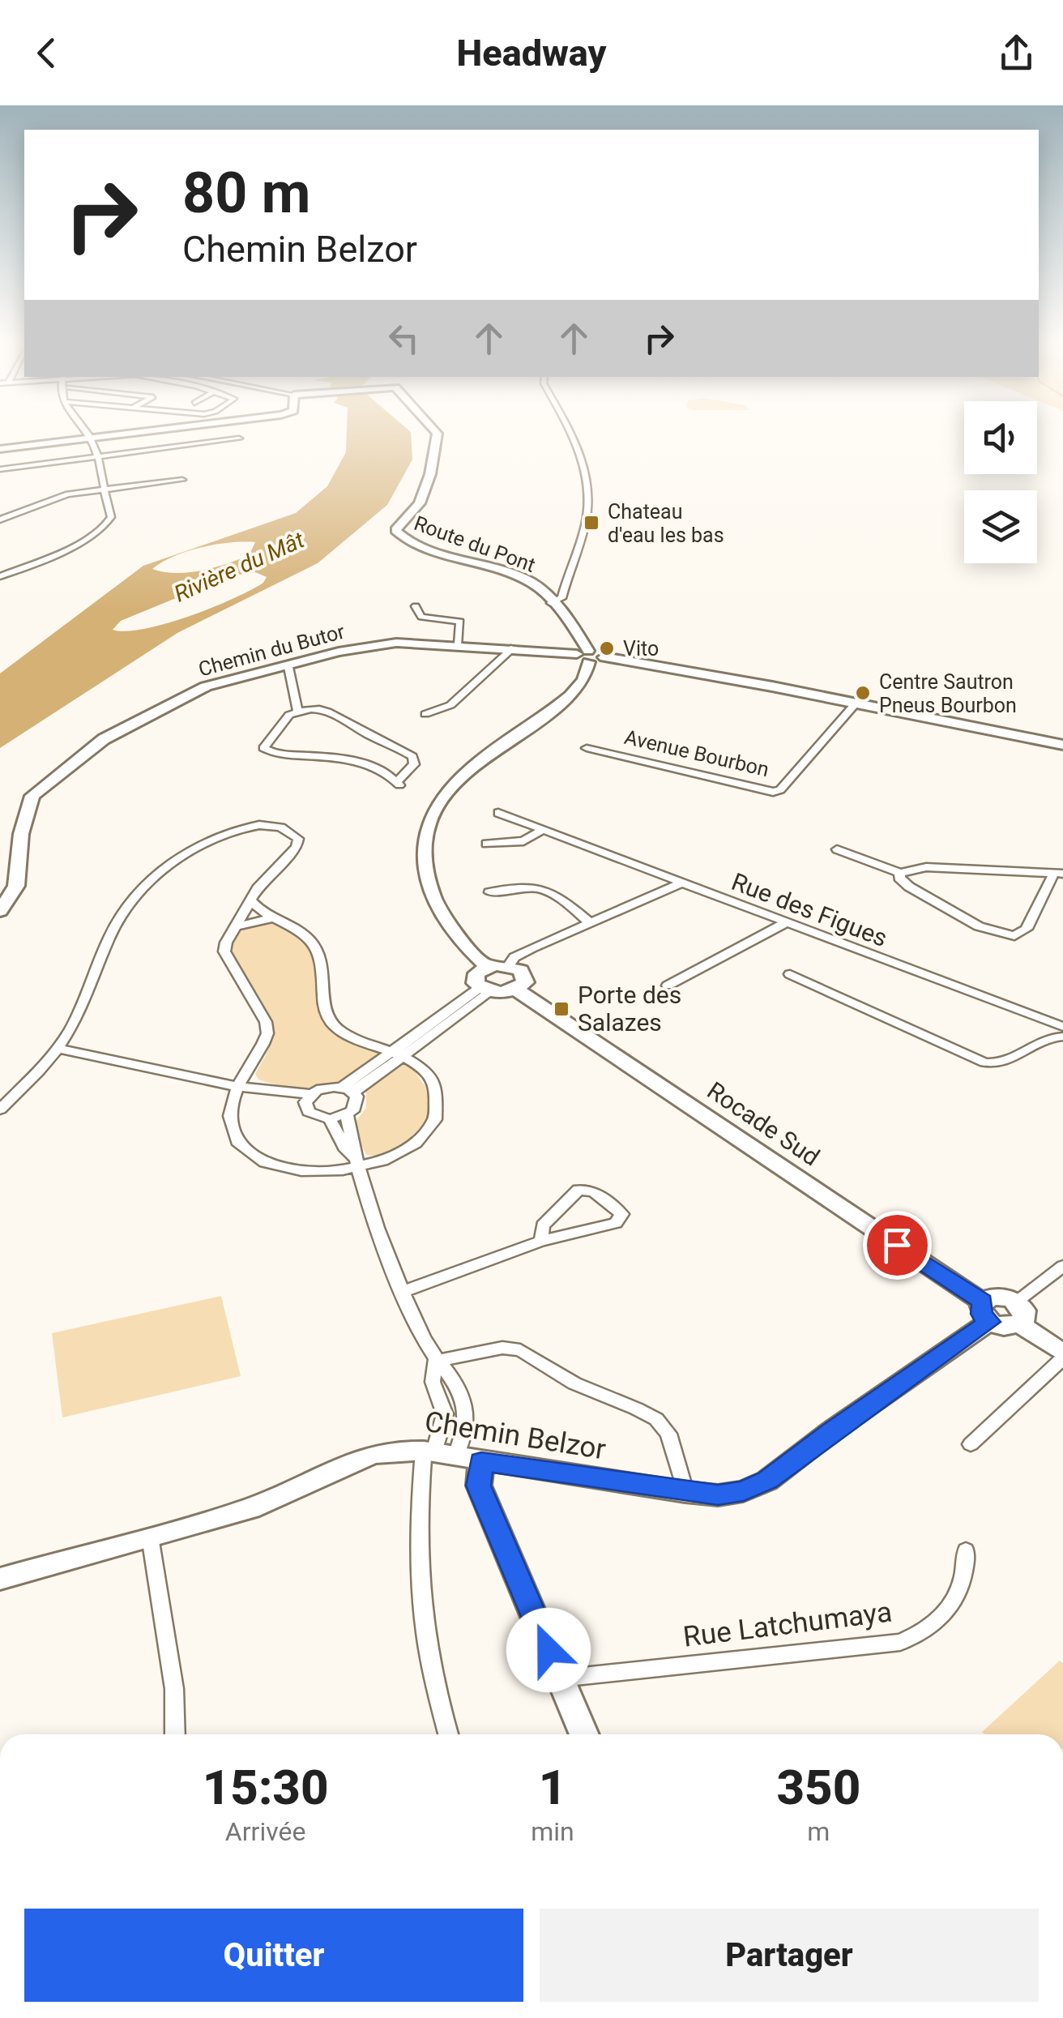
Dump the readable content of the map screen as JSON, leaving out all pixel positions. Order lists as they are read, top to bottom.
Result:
{
  "streets": {
    "main road": [
      "Route du Pont",
      "Chemin du Butor",
      "Rocade Sud",
      "Chemin Belzor"
    ],
    "street": ["Avenue Bourbon", "Rue des Figues", "Rue Latchumaya"]
  },
  "crossings": [
    ["Route du Pont", "Chemin du Butor"],
    ["Rocade Sud", "Chemin Belzor"]
  ],
  "water": ["Rivière du Mât"],
  "places": {
    "transit": ["Chateau d'eau les bas", "Porte des Salazes"],
    "other": ["Vito", "Centre Sautron Pneus Bourbon"]
  },
  "page": {
    "header": "Headway",
    "turn": ["80 m", "Chemin Belzor"],
    "eta": [
      "15:30",
      "Arrivée",
      "1",
      "min",
      "350",
      "m"
    ],
    "buttons": ["Quitter", "Partager"]
  }
}
